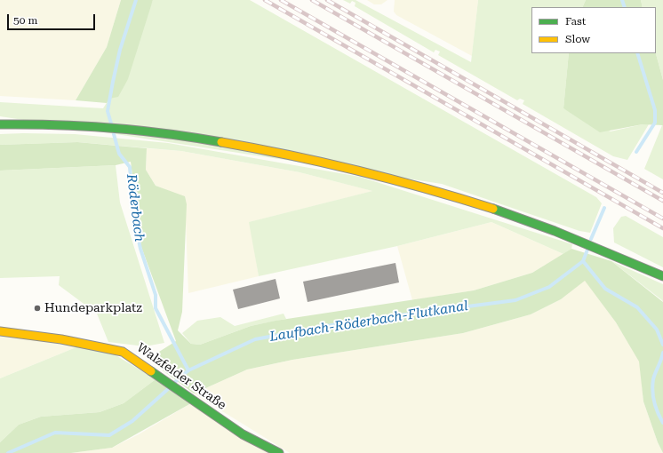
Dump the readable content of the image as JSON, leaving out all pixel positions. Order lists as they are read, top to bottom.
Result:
{
  "streets": {
    "main road": ["Walzfelder Straße"]
  },
  "water": ["Röderbach", "Laufbach-Röderbach-Flutkanal"],
  "places": ["Hundeparkplatz"],
  "legend": ["Fast", "Slow"],
  "scale_bar": "50 m"
}
